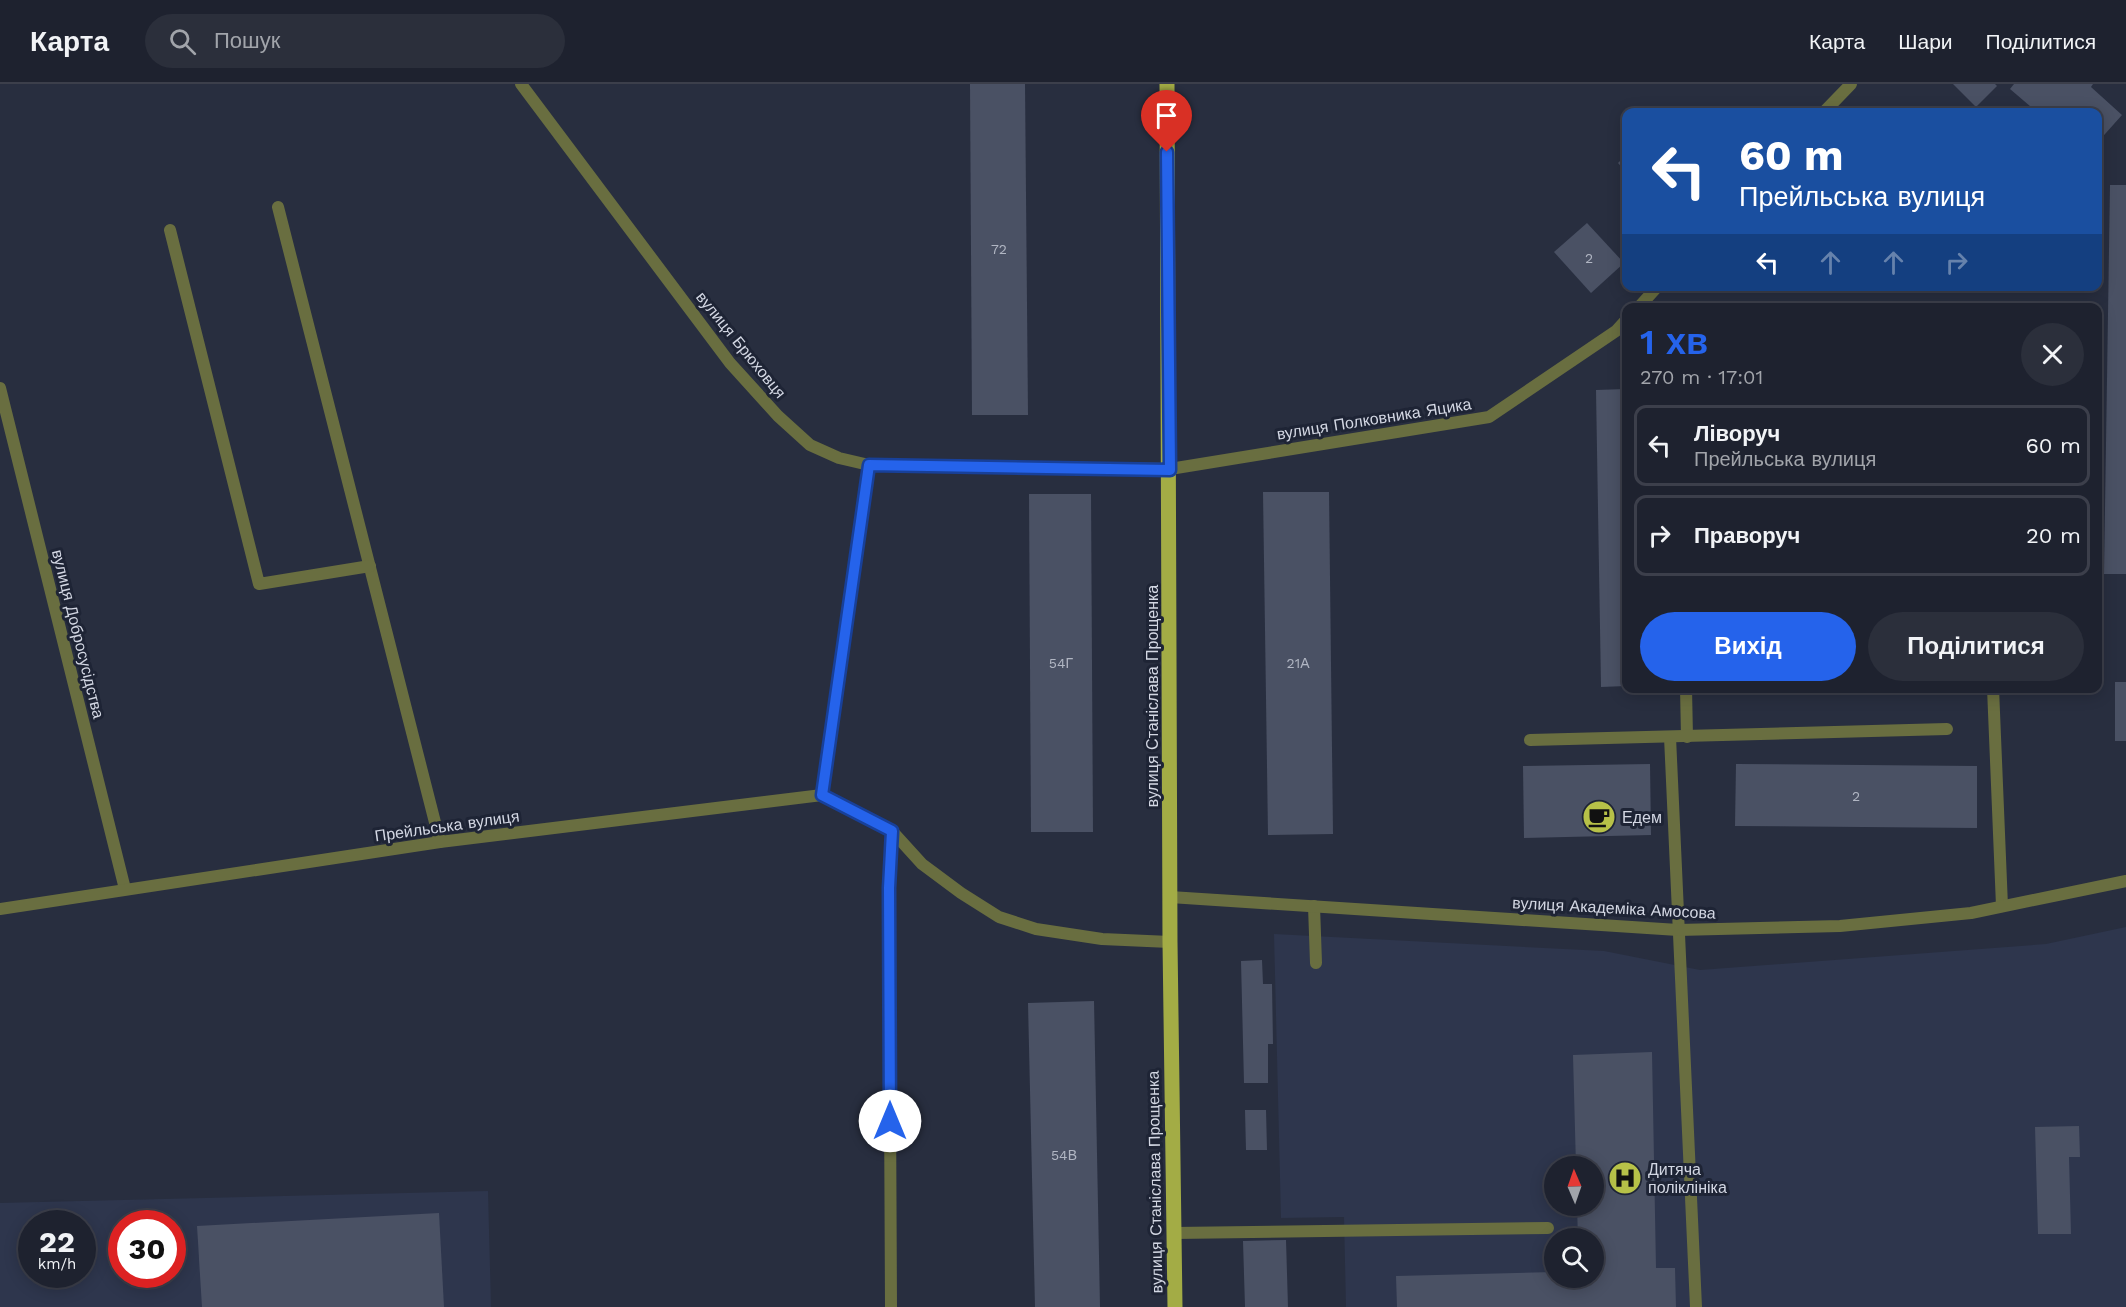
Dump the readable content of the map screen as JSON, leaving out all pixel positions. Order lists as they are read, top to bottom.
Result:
{
  "streets": {
    "main road": ["вулиця Станіслава Прощенка"],
    "street": [
      "вулиця Брюховця",
      "вулиця Полковника Яцика",
      "вулиця Добросусідства",
      "Прейльська вулиця",
      "вулиця Академіка Амосова"
    ]
  },
  "crossings": [
    ["вулиця Брюховця", "вулиця Полковника Яцика"],
    ["вулиця Брюховця", "вулиця Станіслава Прощенка"],
    ["вулиця Полковника Яцика", "вулиця Станіслава Прощенка"],
    ["вулиця Добросусідства", "Прейльська вулиця"],
    ["вулиця Станіслава Прощенка", "вулиця Академіка Амосова"]
  ],
  "places": {
    "cafe": ["Едем"],
    "hospital": ["Дитяча поліклініка"]
  },
  "house_numbers": [
    "72",
    "2",
    "54Г",
    "21А",
    "2",
    "54В"
  ],
  "north": "top",
  "page": {
    "header": "Карта",
    "search": "Пошук",
    "nav": ["Карта", "Шари", "Поділитися"],
    "turn": ["60 m", "Прейльська вулиця"],
    "heading": ["1 хв", "270 m · 17:01"],
    "list": [
      {
        "name": "Ліворуч",
        "note": "Прейльська вулиця",
        "value": "60 m"
      },
      {
        "name": "Праворуч",
        "value": "20 m"
      }
    ],
    "buttons": ["Вихід", "Поділитися"],
    "speed": "22 km/h",
    "limit": "30"
  }
}
